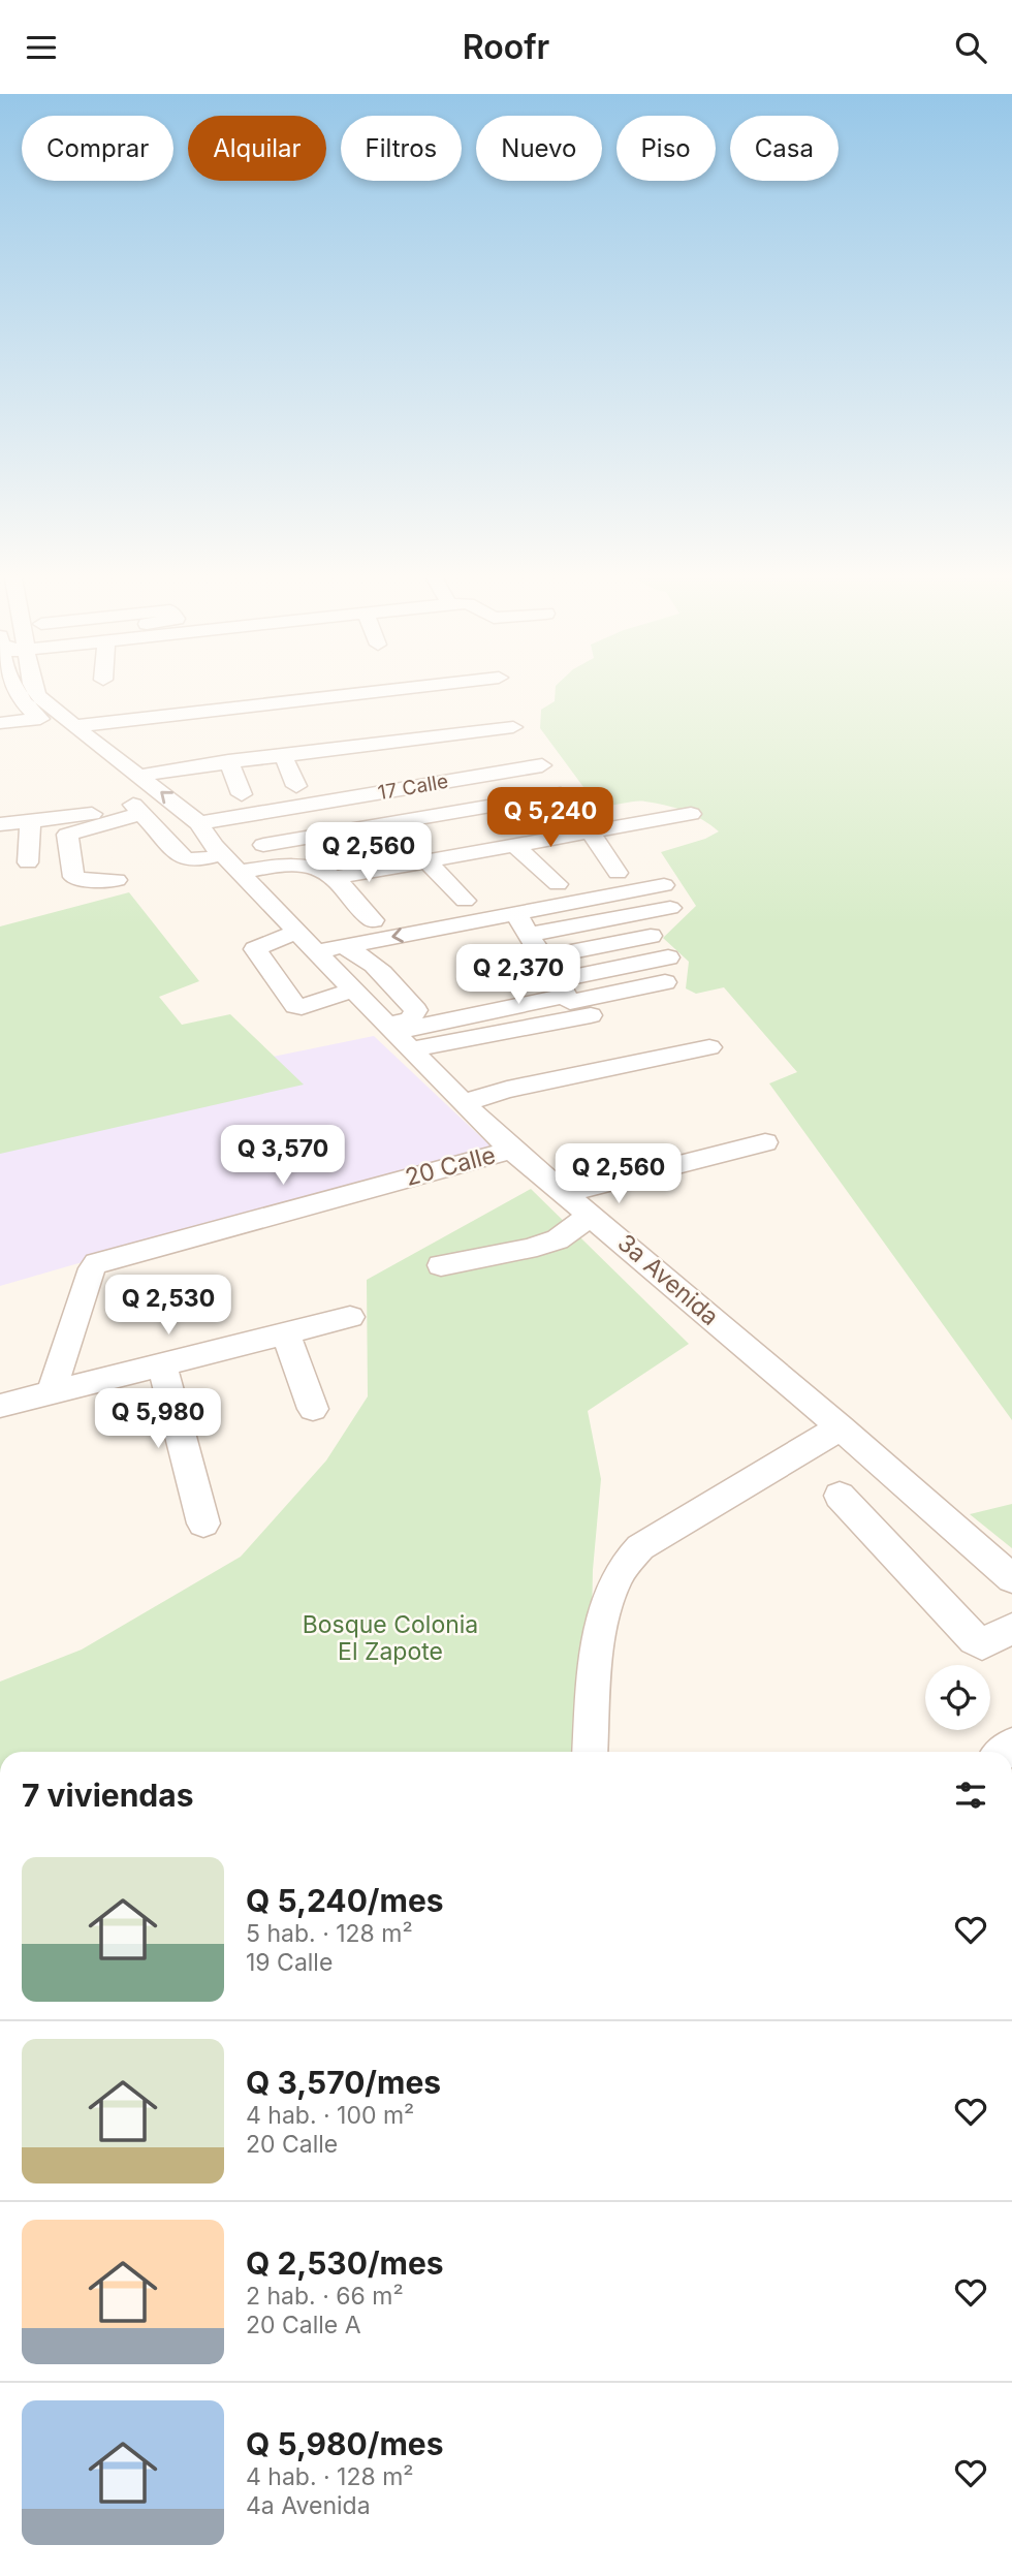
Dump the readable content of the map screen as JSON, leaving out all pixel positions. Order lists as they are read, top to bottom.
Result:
{
  "streets": {
    "street": ["17 Calle", "20 Calle", "3a Avenida"]
  },
  "crossings": [
    ["17 Calle", "3a Avenida"],
    ["20 Calle", "3a Avenida"]
  ],
  "parks": ["Bosque Colonia El Zapote"],
  "page": {
    "header": "Roofr",
    "chip": [
      "Comprar",
      "Alquilar",
      "Filtros",
      "Nuevo",
      "Piso",
      "Casa"
    ],
    "price": [
      "Q 5,240",
      "Q 2,560",
      "Q 2,370",
      "Q 3,570",
      "Q 2,560",
      "Q 2,530",
      "Q 5,980"
    ],
    "heading": "7 viviendas",
    "list": [
      {
        "name": "Q 5,240/mes",
        "note": "5 hab. · 128 m² · 19 Calle"
      },
      {
        "name": "Q 3,570/mes",
        "note": "4 hab. · 100 m² · 20 Calle"
      },
      {
        "name": "Q 2,530/mes",
        "note": "2 hab. · 66 m² · 20 Calle A"
      },
      {
        "name": "Q 5,980/mes",
        "note": "4 hab. · 128 m² · 4a Avenida"
      }
    ]
  }
}
